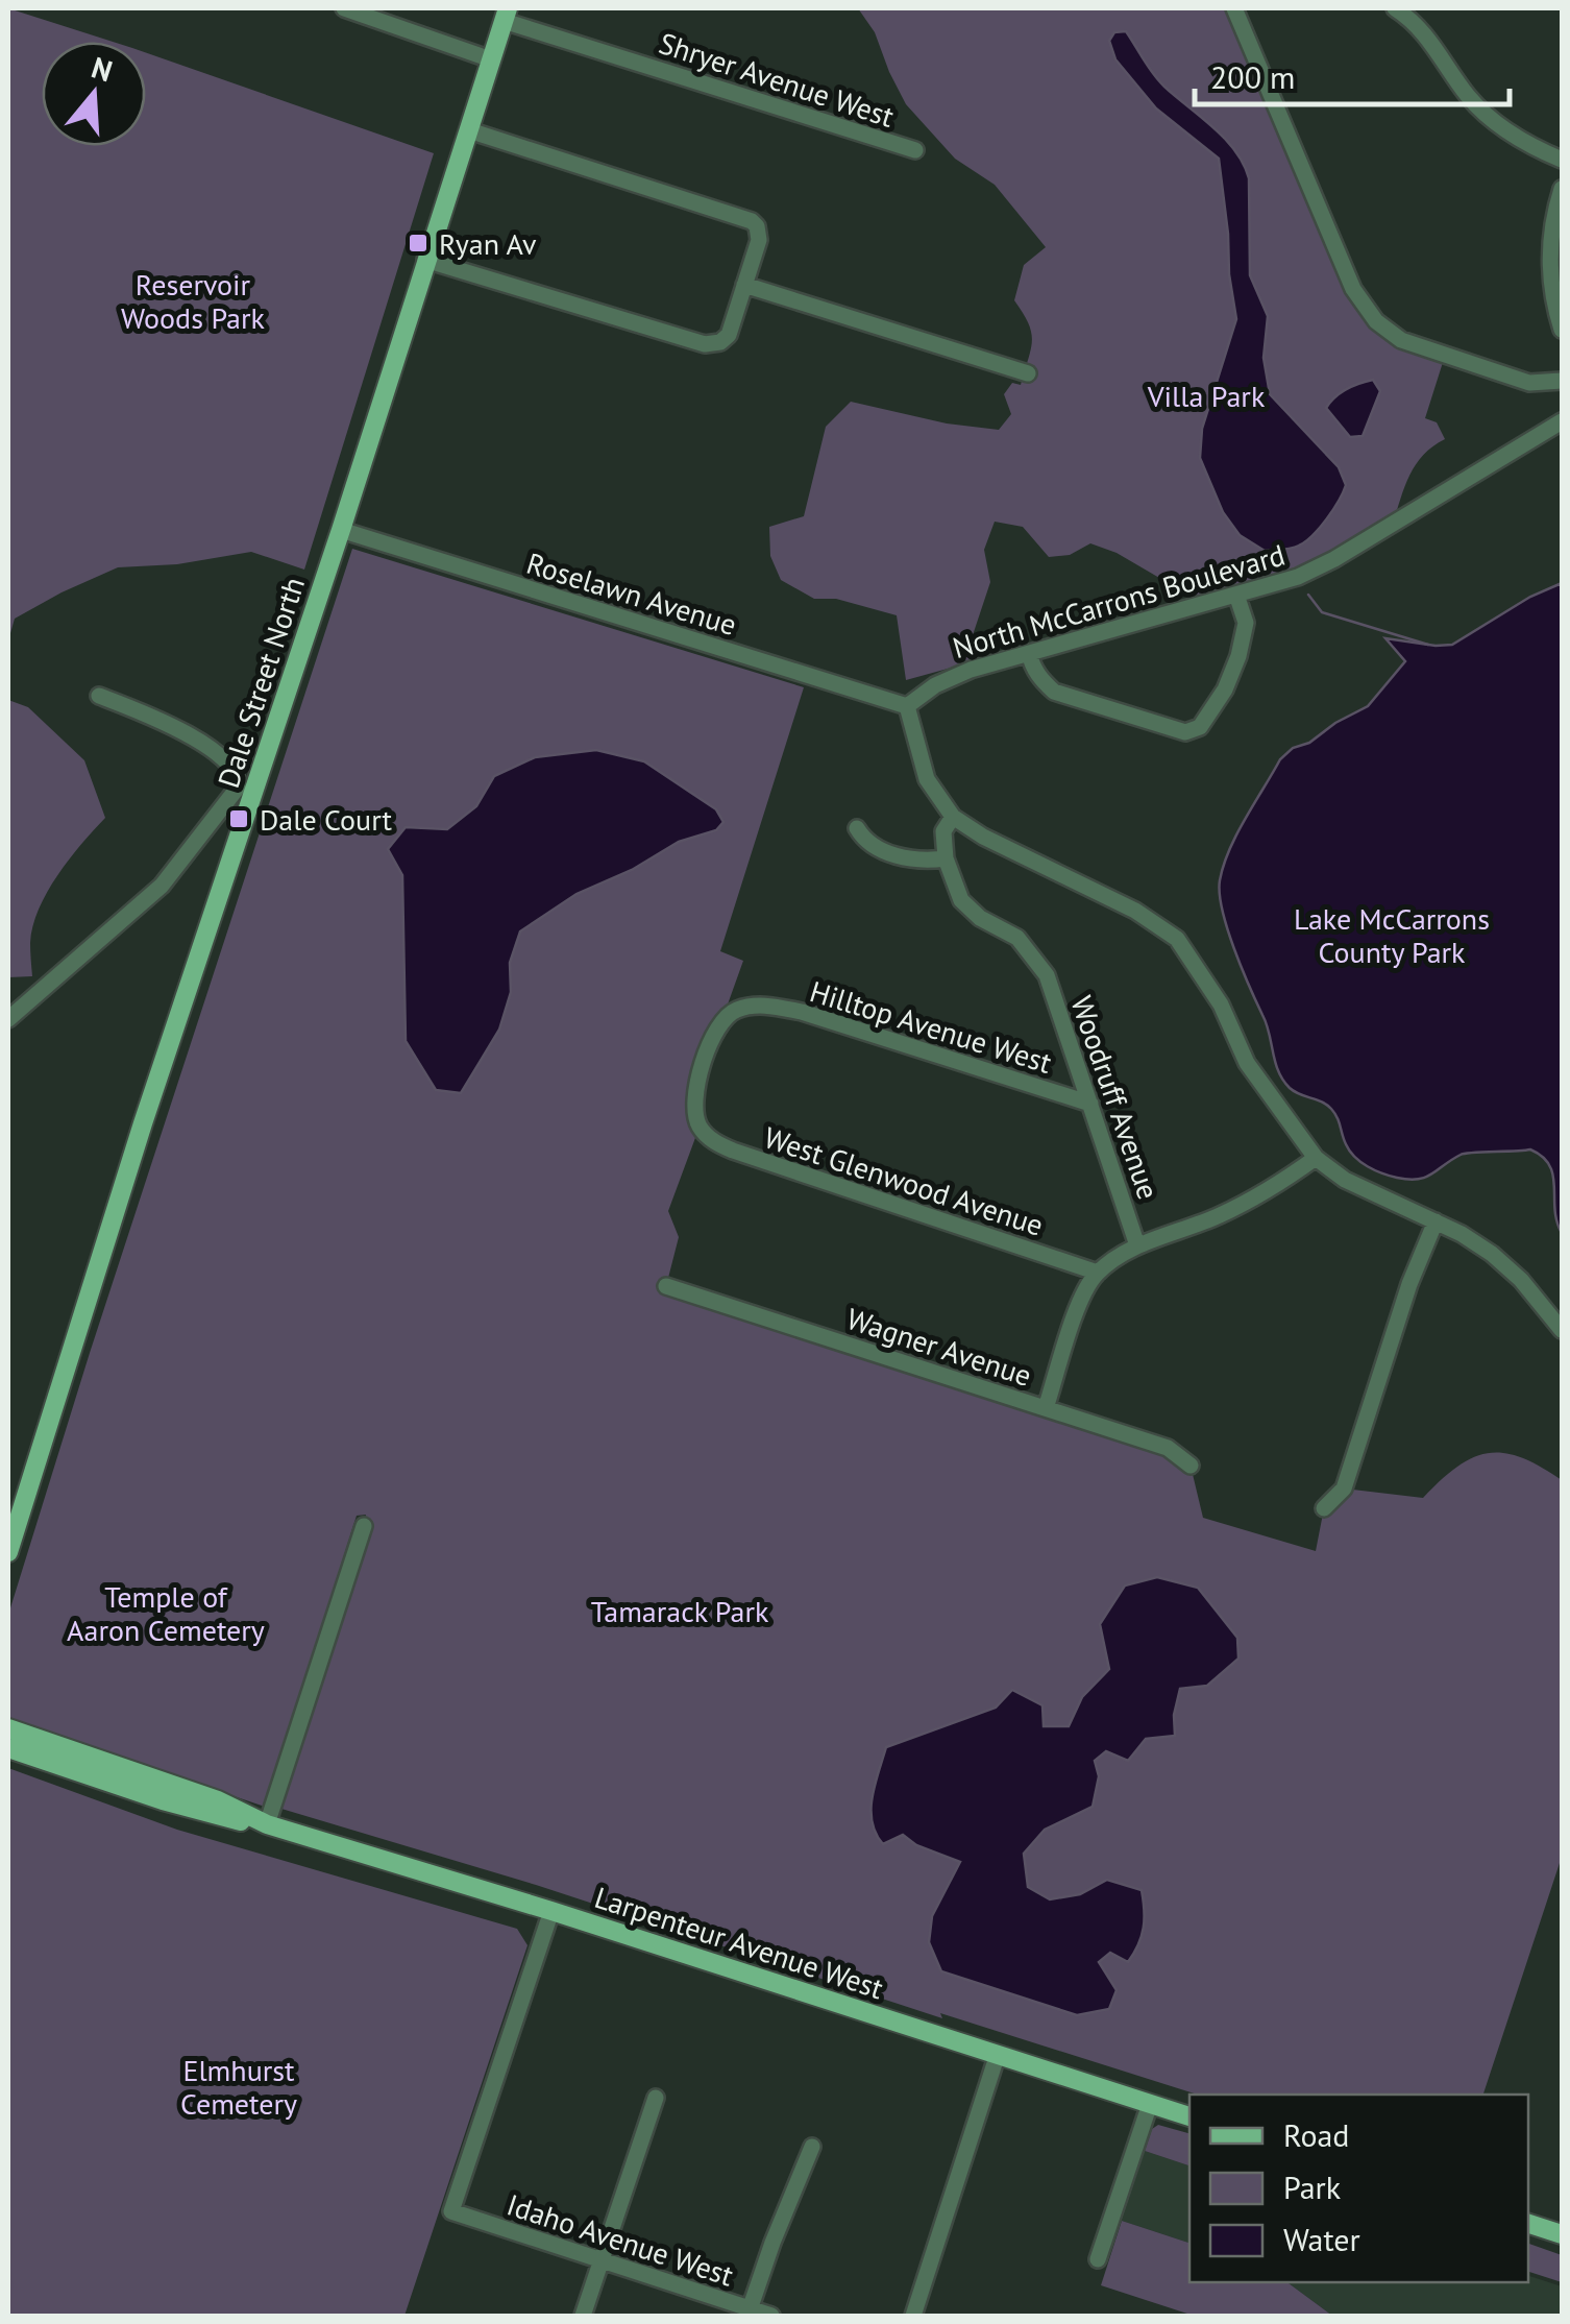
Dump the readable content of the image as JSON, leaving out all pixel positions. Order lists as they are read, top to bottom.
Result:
{
  "streets": {
    "main road": ["Dale Street North", "Larpenteur Avenue West"],
    "street": [
      "Shryer Avenue West",
      "Roselawn Avenue",
      "North McCarrons Boulevard",
      "Hilltop Avenue West",
      "Woodruff Avenue",
      "West Glenwood Avenue",
      "Wagner Avenue",
      "Idaho Avenue West"
    ]
  },
  "crossings": [
    ["Shryer Avenue West", "Dale Street North"],
    ["Roselawn Avenue", "North McCarrons Boulevard"],
    ["Roselawn Avenue", "Dale Street North"],
    ["Hilltop Avenue West", "Woodruff Avenue"],
    ["Hilltop Avenue West", "West Glenwood Avenue"],
    ["Woodruff Avenue", "West Glenwood Avenue"],
    ["Woodruff Avenue", "Wagner Avenue"],
    ["Larpenteur Avenue West", "Idaho Avenue West"]
  ],
  "parks": [
    "Reservoir Woods Park",
    "Villa Park",
    "Lake McCarrons County Park",
    "Temple of Aaron Cemetery",
    "Tamarack Park",
    "Elmhurst Cemetery"
  ],
  "places": {
    "transit": ["Ryan Av", "Dale Court"]
  },
  "legend": ["Road", "Park", "Water"],
  "scale_bar": "200 m",
  "north": "top"
}
